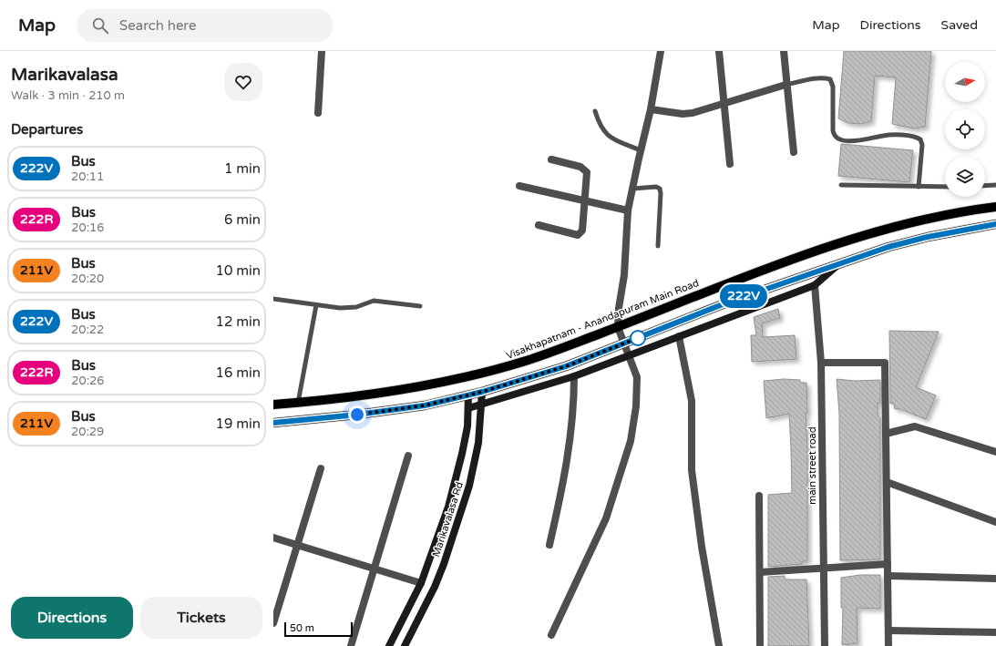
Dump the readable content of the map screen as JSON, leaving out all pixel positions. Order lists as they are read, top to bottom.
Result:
{
  "streets": {
    "main road": ["Visakhapatnam - Anandapuram Main Road"],
    "street": ["main street road", "Marikavalasa Rd"]
  },
  "lines": ["bus line 222V"],
  "scale_bar": "50 m",
  "north": "right",
  "page": {
    "header": "Map",
    "search": "Search here",
    "nav": ["Map", "Directions", "Saved"],
    "heading": [
      ["Marikavalasa", "Walk · 3 min · 210 m"],
      "Departures"
    ],
    "on_map": "222V",
    "list": [
      {
        "mark": "222V",
        "name": "Bus",
        "note": "20:11",
        "value": "1 min"
      },
      {
        "mark": "222R",
        "name": "Bus",
        "note": "20:16",
        "value": "6 min"
      },
      {
        "mark": "211V",
        "name": "Bus",
        "note": "20:20",
        "value": "10 min"
      },
      {
        "mark": "222V",
        "name": "Bus",
        "note": "20:22",
        "value": "12 min"
      },
      {
        "mark": "222R",
        "name": "Bus",
        "note": "20:26",
        "value": "16 min"
      },
      {
        "mark": "211V",
        "name": "Bus",
        "note": "20:29",
        "value": "19 min"
      }
    ],
    "buttons": ["Directions", "Tickets"],
    "scale": "50 m"
  }
}
